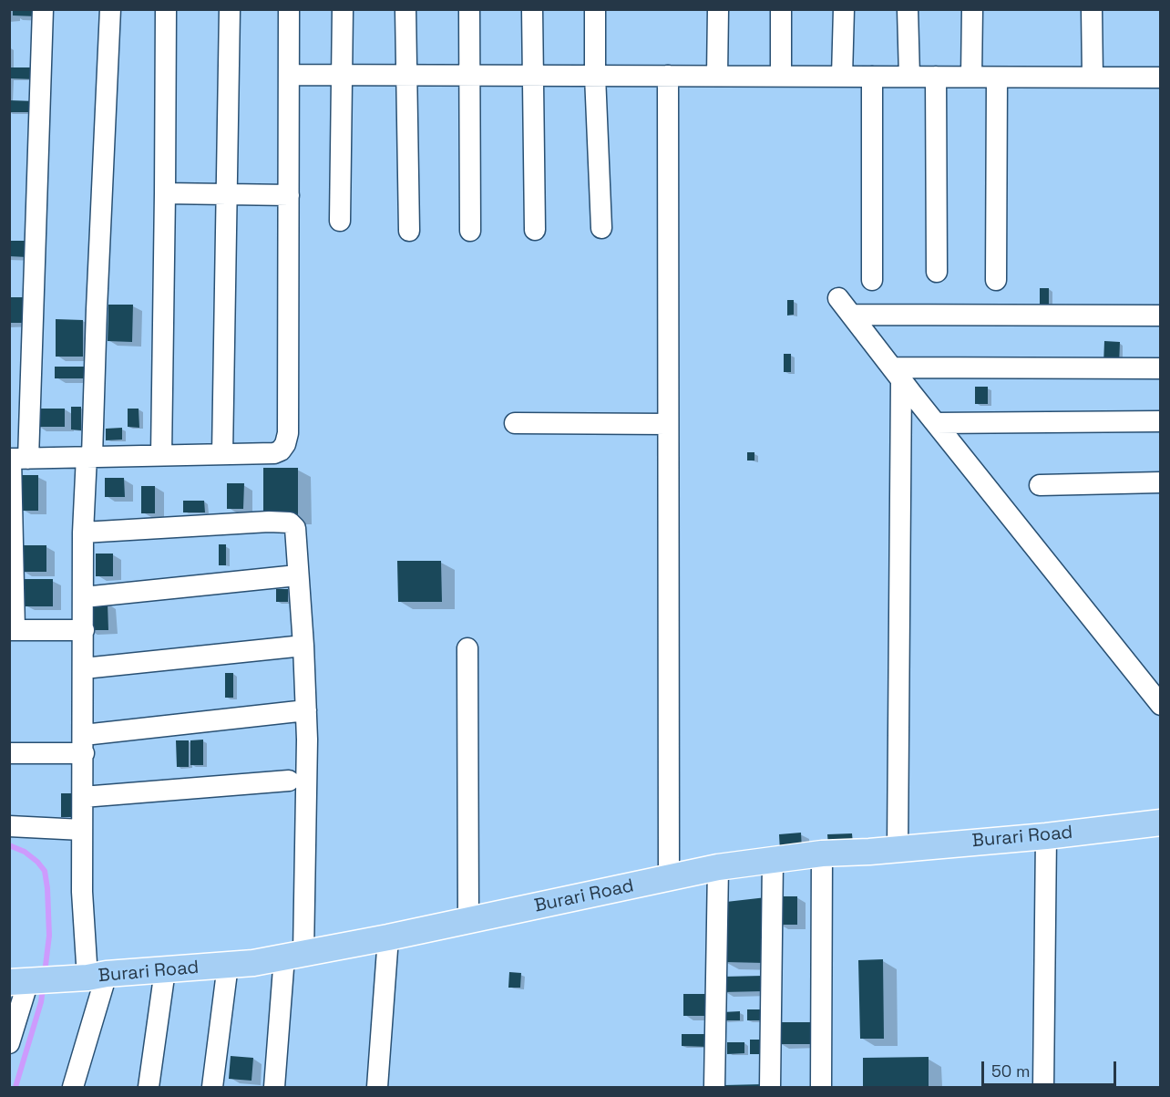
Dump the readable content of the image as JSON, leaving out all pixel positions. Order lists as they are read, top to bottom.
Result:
{
  "streets": {
    "main road": ["Burari Road"]
  },
  "scale_bar": "50 m"
}
